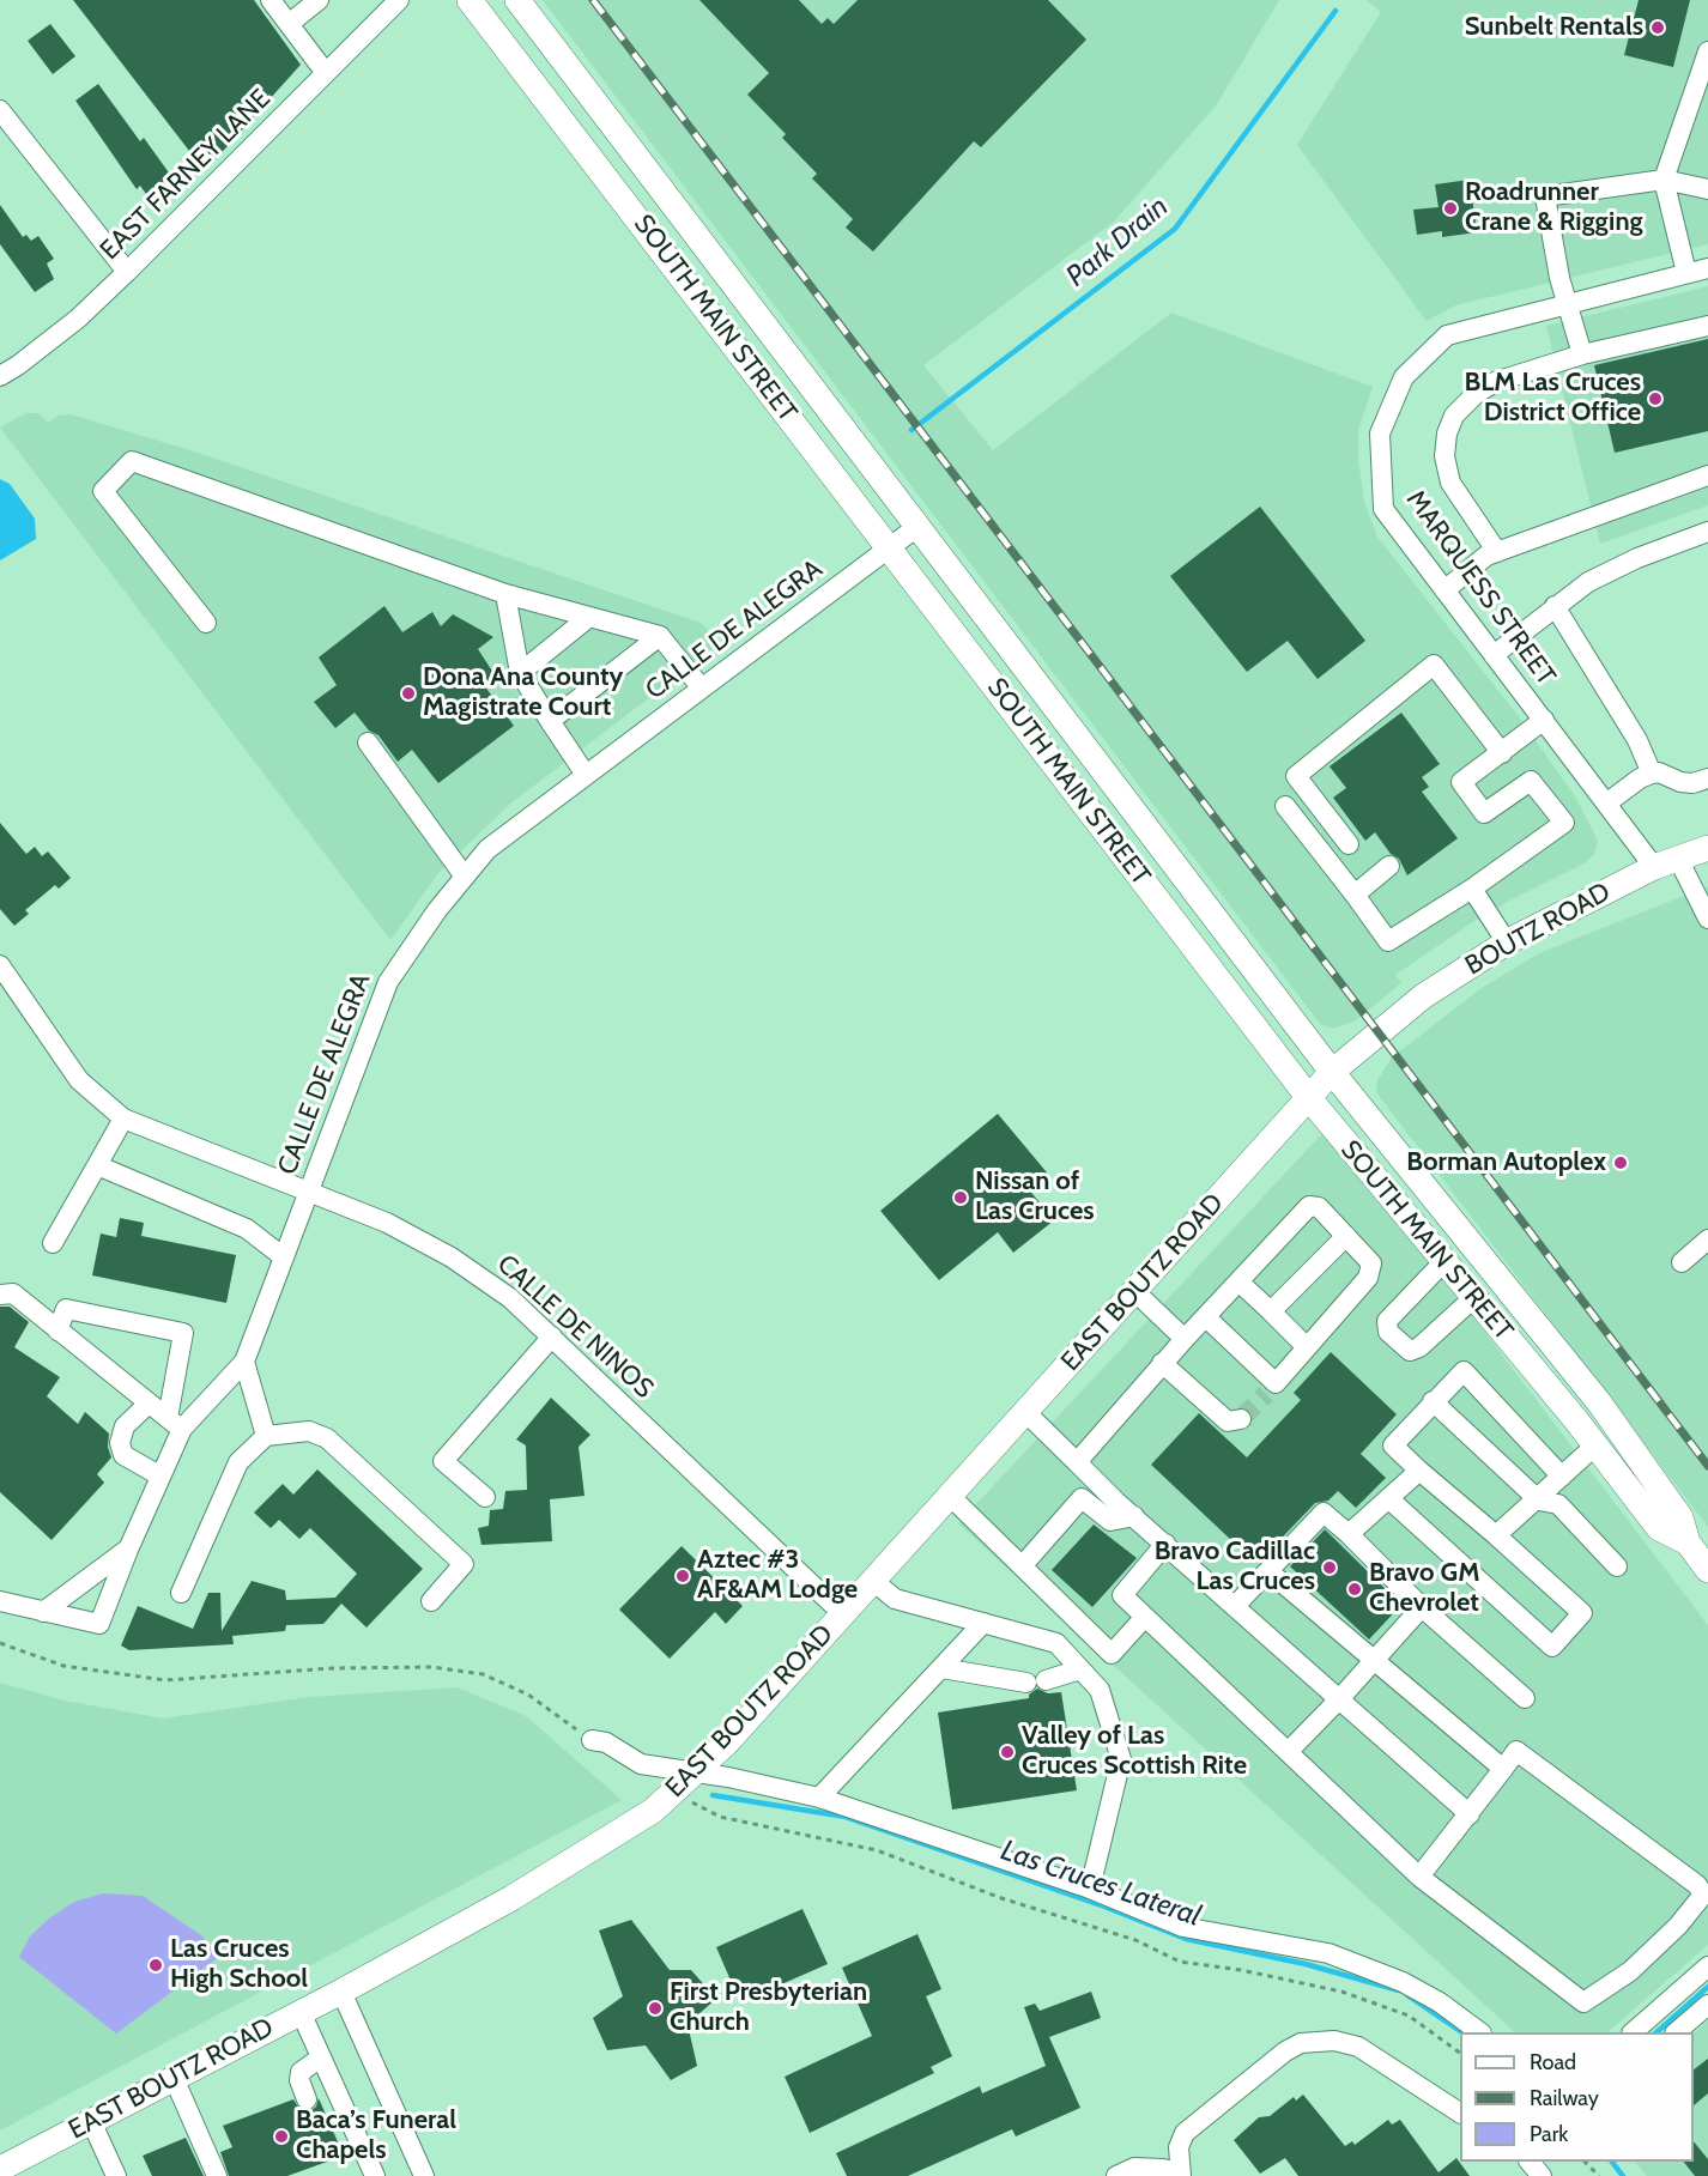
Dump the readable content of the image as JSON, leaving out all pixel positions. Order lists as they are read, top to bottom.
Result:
{
  "streets": {
    "main road": ["SOUTH MAIN STREET", "BOUTZ ROAD", "EAST BOUTZ ROAD"],
    "street": [
      "EAST FARNEY LANE",
      "MARQUESS STREET",
      "CALLE DE ALEGRA",
      "CALLE DE NINOS"
    ]
  },
  "crossings": [
    ["SOUTH MAIN STREET", "CALLE DE ALEGRA"],
    ["SOUTH MAIN STREET", "EAST BOUTZ ROAD"],
    ["MARQUESS STREET", "BOUTZ ROAD"],
    ["CALLE DE ALEGRA", "CALLE DE NINOS"],
    ["BOUTZ ROAD", "EAST BOUTZ ROAD"],
    ["EAST BOUTZ ROAD", "CALLE DE NINOS"]
  ],
  "water": ["Park Drain", "Las Cruces Lateral"],
  "places": [
    "Sunbelt Rentals",
    "Roadrunner Crane & Rigging",
    "BLM Las Cruces District Office",
    "Dona Ana County Magistrate Court",
    "Borman Autoplex",
    "Nissan of Las Cruces",
    "Bravo Cadillac Las Cruces",
    "Aztec #3 AF&AM Lodge",
    "Bravo GM Chevrolet",
    "Valley of Las Cruces Scottish Rite",
    "Las Cruces High School",
    "First Presbyterian Church",
    "Baca’s Funeral Chapels"
  ],
  "legend": ["Road", "Railway", "Park"]
}
